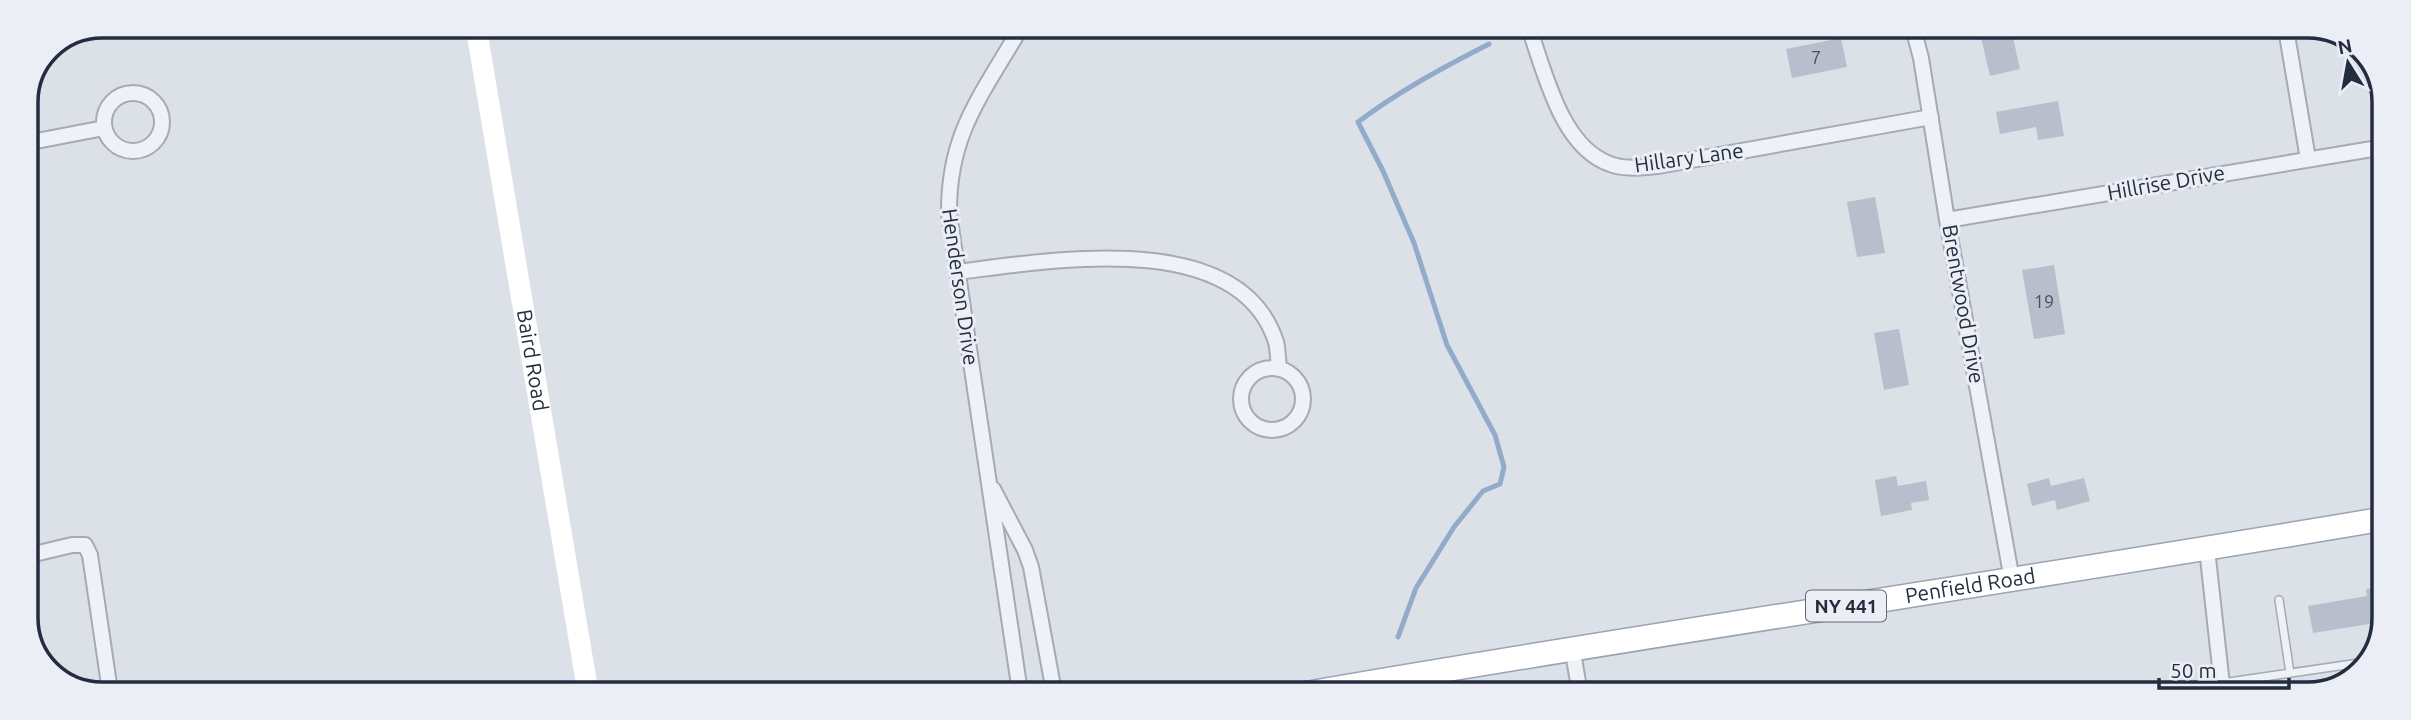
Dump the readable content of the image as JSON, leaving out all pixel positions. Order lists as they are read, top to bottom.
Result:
{
  "streets": {
    "main road": ["Penfield Road", "NY 441"],
    "street": [
      "Hillary Lane",
      "Hillrise Drive",
      "Henderson Drive",
      "Brentwood Drive",
      "Baird Road"
    ]
  },
  "crossings": [
    ["Hillary Lane", "Brentwood Drive"],
    ["Hillrise Drive", "Brentwood Drive"],
    ["Brentwood Drive", "Penfield Road"]
  ],
  "house_numbers": ["7", "19"],
  "scale_bar": "50 m",
  "north": "top"
}
